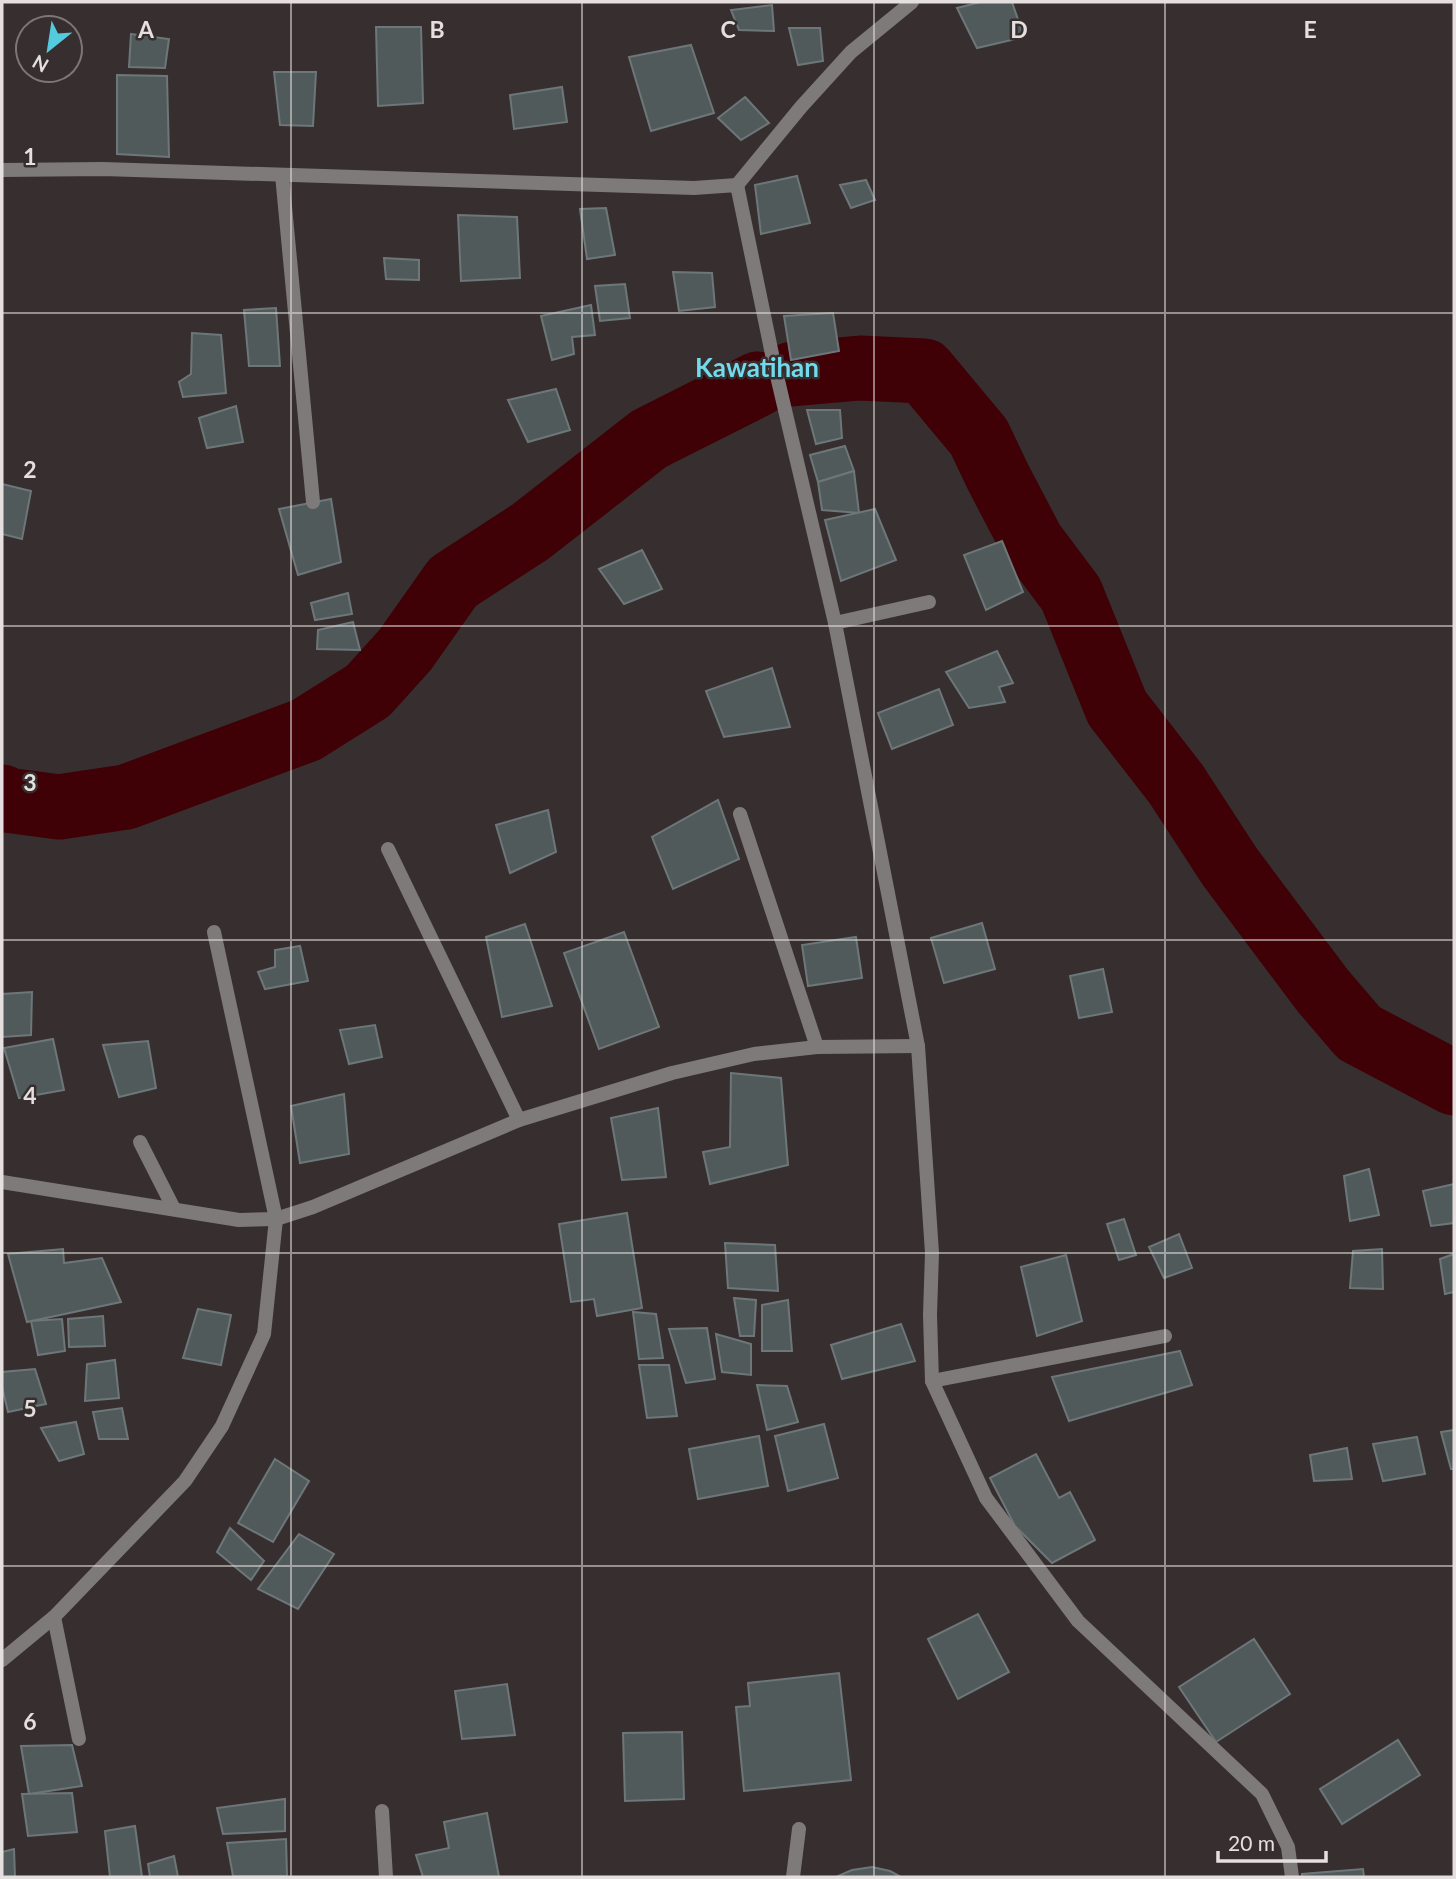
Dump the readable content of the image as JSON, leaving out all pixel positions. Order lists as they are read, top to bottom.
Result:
{
  "districts": ["Kawatihan"],
  "scale_bar": "20 m",
  "north": "bottom left",
  "grid": {
    "columns": [
      "A",
      "B",
      "C",
      "D",
      "E"
    ],
    "rows": [
      "1",
      "2",
      "3",
      "4",
      "5",
      "6"
    ]
  }
}
